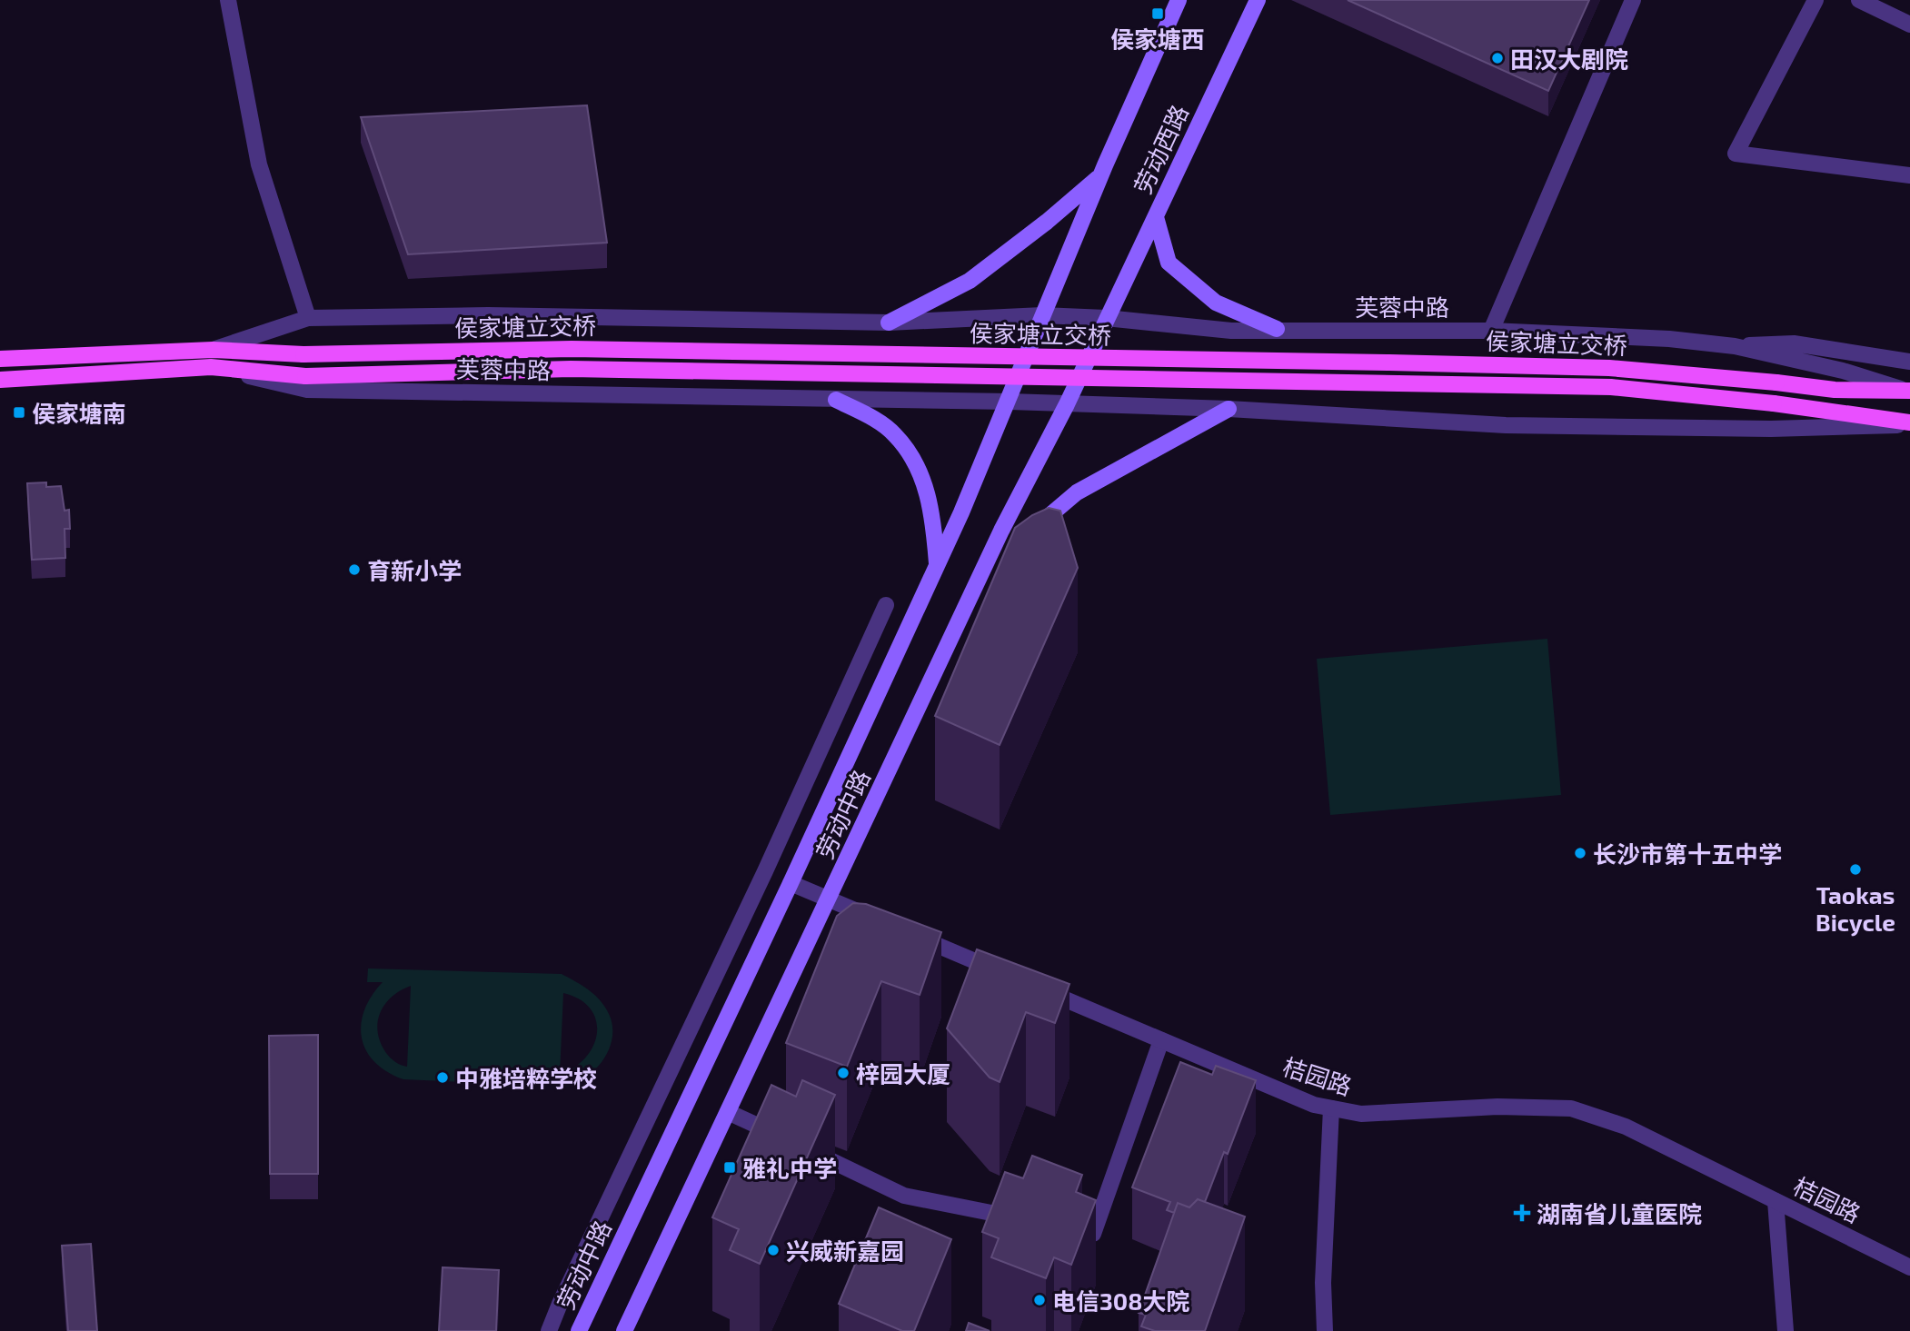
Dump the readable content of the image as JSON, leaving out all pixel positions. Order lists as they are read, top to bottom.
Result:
{
  "streets": {
    "main road": [
      "劳动西路",
      "芙蓉中路",
      "侯家塘立交桥",
      "劳动中路"
    ],
    "street": ["桔园路"]
  },
  "crossings": [
    ["劳动西路", "芙蓉中路"],
    ["劳动西路", "劳动中路"],
    ["芙蓉中路", "侯家塘立交桥"],
    ["芙蓉中路", "劳动中路"]
  ],
  "places": {
    "transit": ["侯家塘西", "侯家塘南", "雅礼中学"],
    "other": [
      "田汉大剧院",
      "育新小学",
      "长沙市第十五中学",
      "Taokas Bicycle",
      "梓园大厦",
      "中雅培粹学校",
      "兴威新嘉园",
      "电信308大院"
    ],
    "health": ["湖南省儿童医院"]
  }
}
